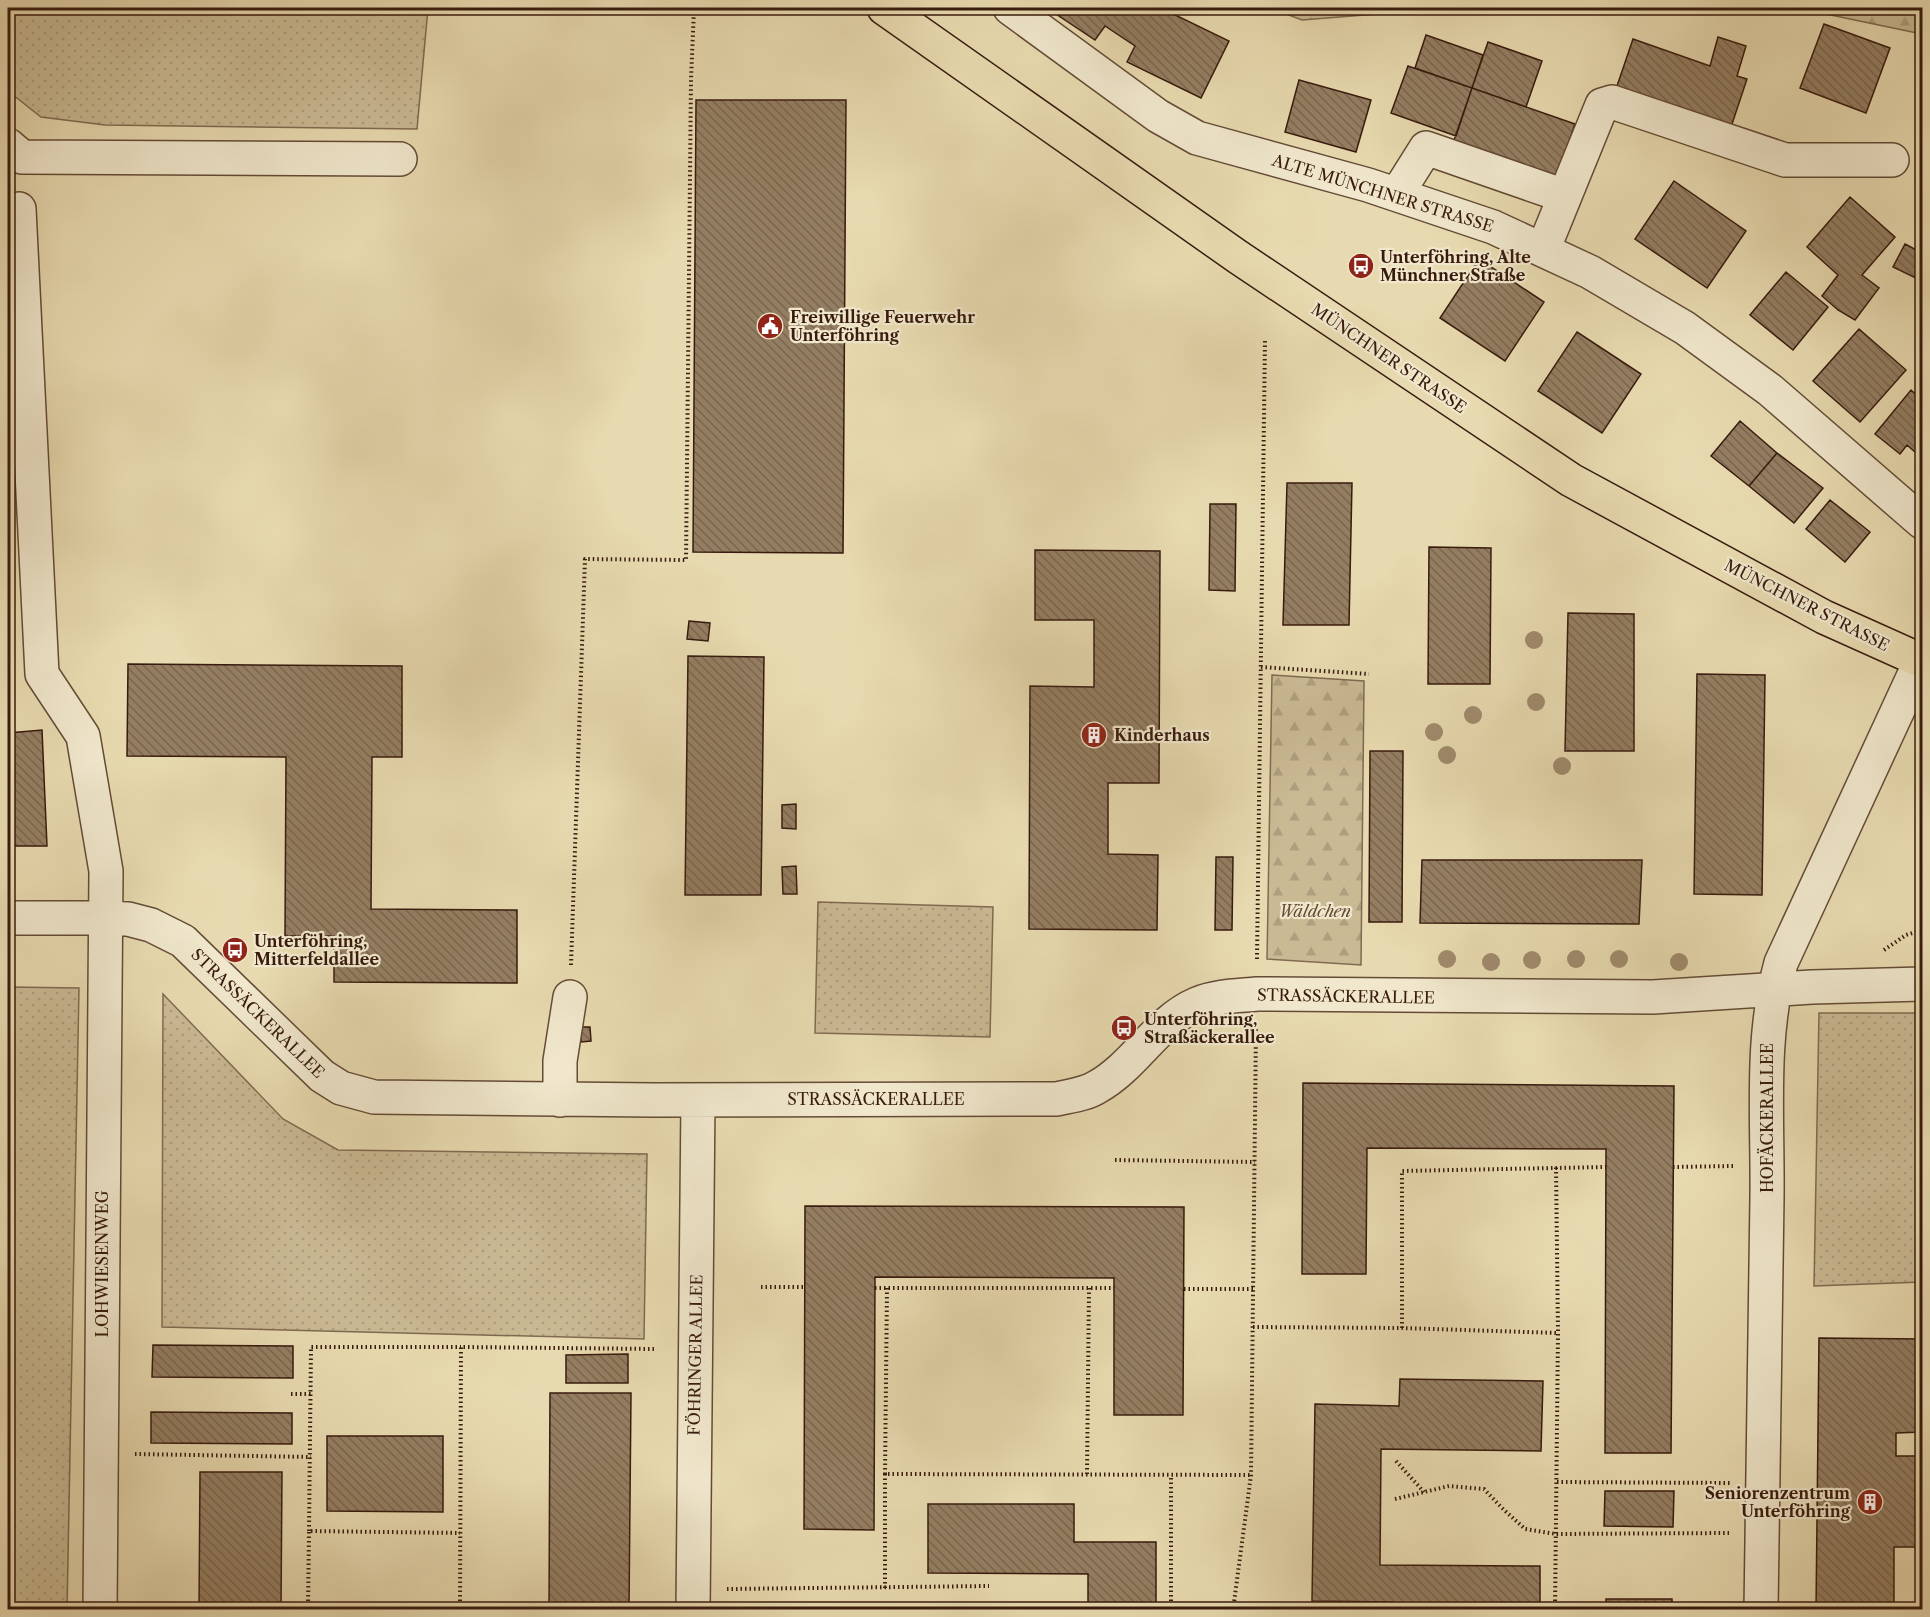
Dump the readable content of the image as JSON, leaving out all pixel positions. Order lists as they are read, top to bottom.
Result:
{
  "streets": {
    "main road": ["MÜNCHNER STRASSE"],
    "street": [
      "ALTE MÜNCHNER STRASSE",
      "STRASSÄCKERALLEE",
      "HOFÄCKERALLEE",
      "LOHWIESENWEG",
      "FÖHRINGER ALLEE"
    ]
  },
  "crossings": [
    ["MÜNCHNER STRASSE", "HOFÄCKERALLEE"],
    ["STRASSÄCKERALLEE", "HOFÄCKERALLEE"],
    ["STRASSÄCKERALLEE", "LOHWIESENWEG"],
    ["STRASSÄCKERALLEE", "FÖHRINGER ALLEE"]
  ],
  "parks": ["Wäldchen"],
  "places": {
    "bus stop": ["Unterföhring, Alte Münchner Straße", "Unterföhring, Mitterfeldallee", "Unterföhring, Straßäckerallee"],
    "public building": ["Freiwillige Feuerwehr Unterföhring"],
    "building": ["Kinderhaus", "Seniorenzentrum Unterföhring"]
  }
}
